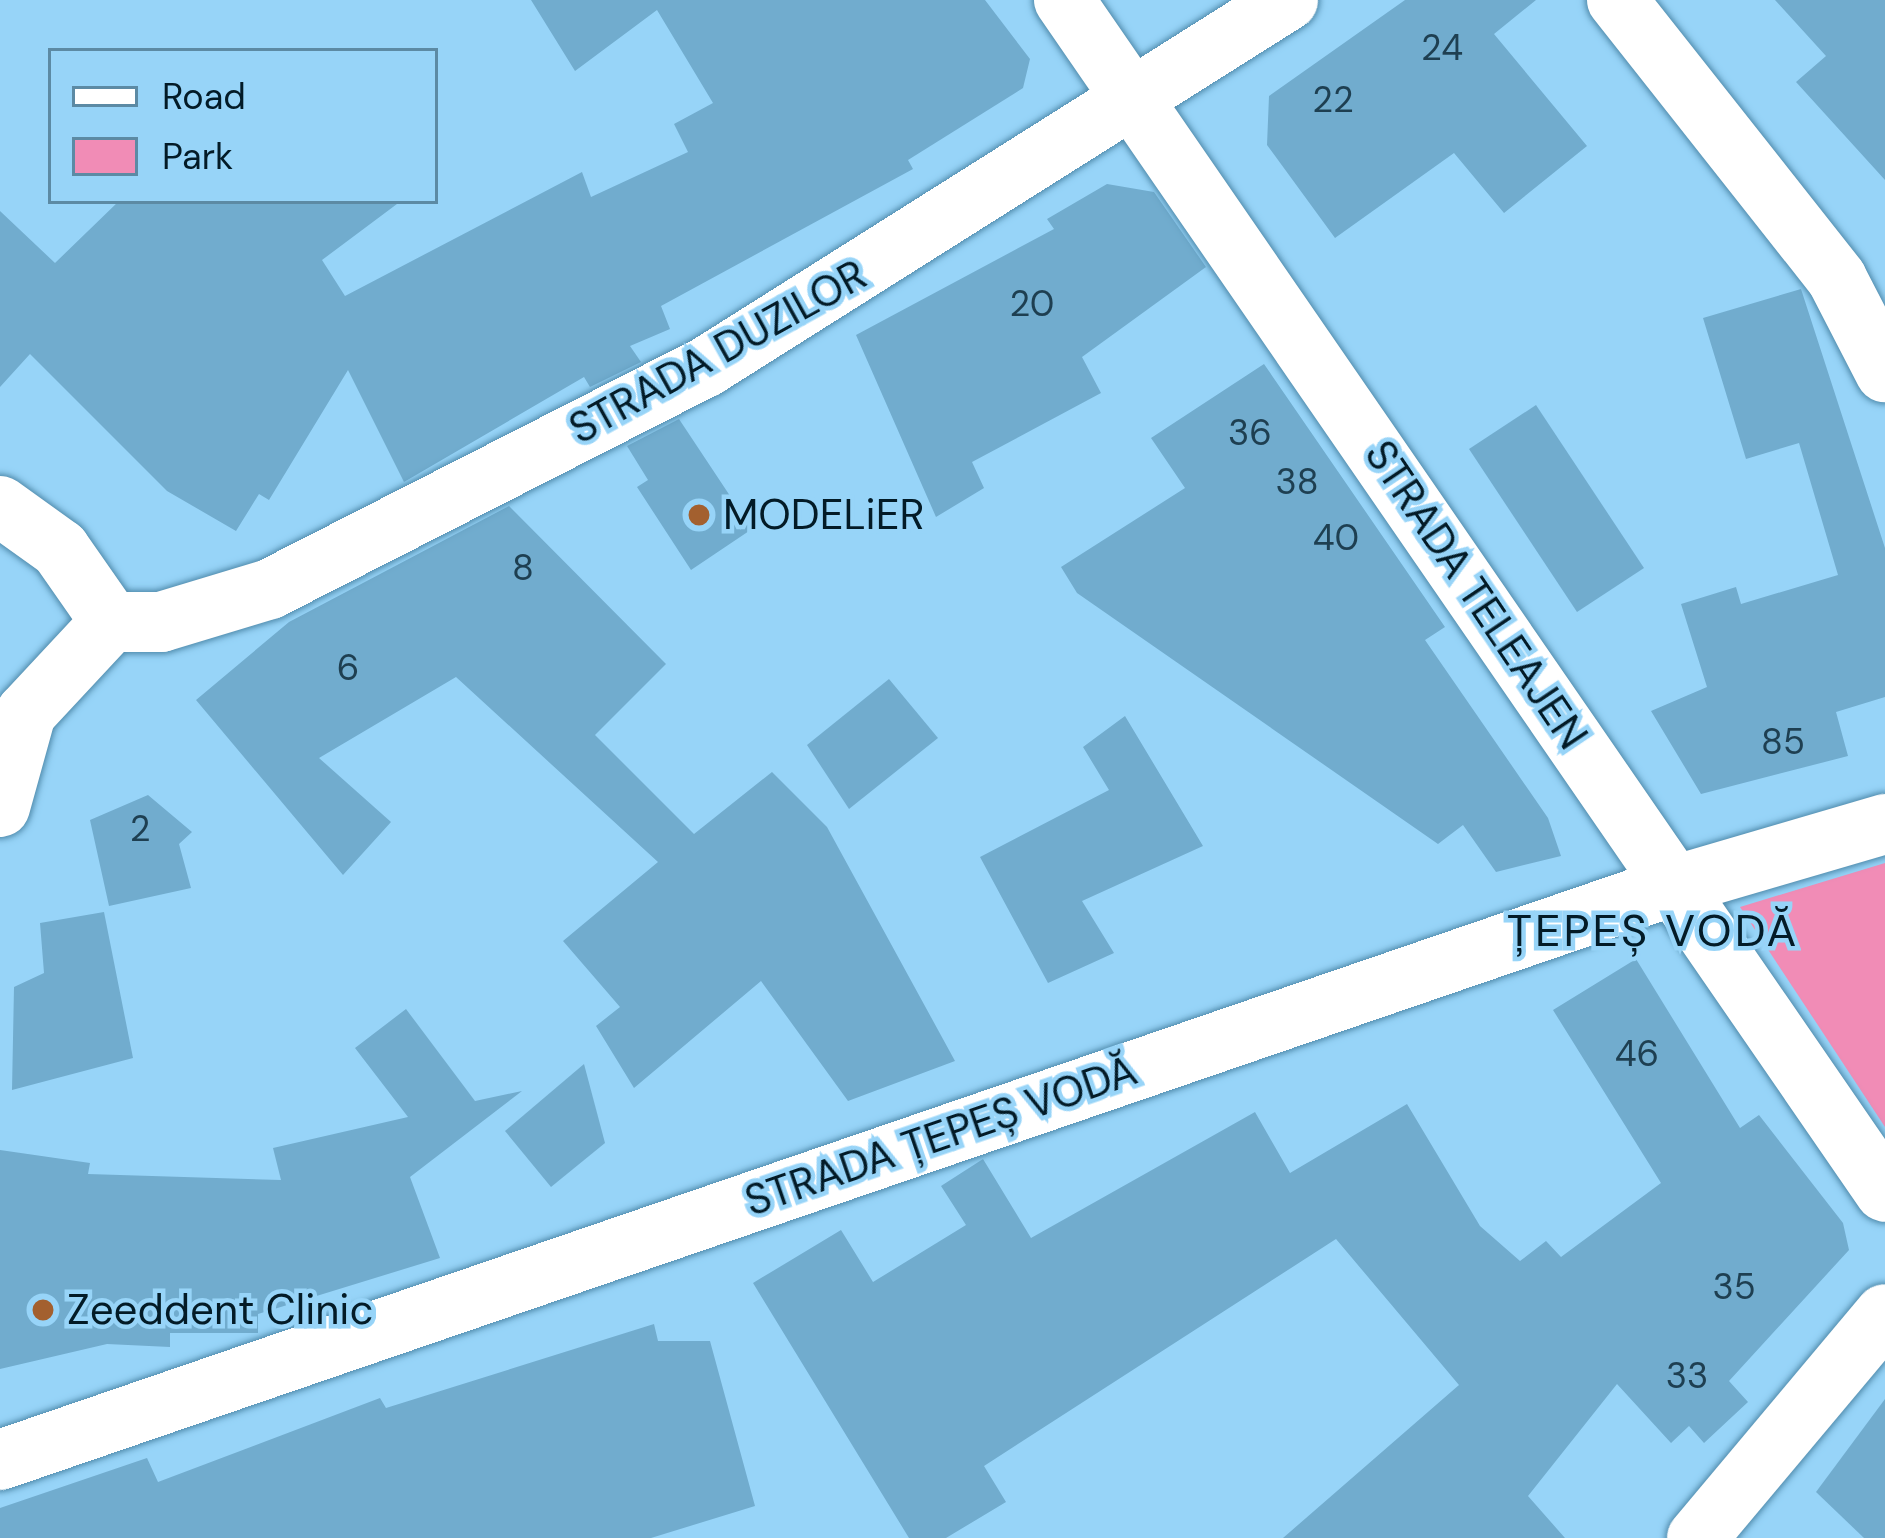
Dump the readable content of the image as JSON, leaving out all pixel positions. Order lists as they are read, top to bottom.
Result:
{
  "streets": {
    "street": ["STRADA DUZILOR", "STRADA TELEAJEN", "STRADA ȚEPEȘ VODĂ"]
  },
  "crossings": [
    ["STRADA DUZILOR", "STRADA TELEAJEN"],
    ["STRADA TELEAJEN", "STRADA ȚEPEȘ VODĂ"]
  ],
  "districts": ["ȚEPEȘ VODĂ"],
  "places": ["MODELiER", "Zeeddent Clinic"],
  "house_numbers": [
    "24",
    "22",
    "20",
    "36",
    "38",
    "40",
    "8",
    "6",
    "85",
    "2",
    "46",
    "35",
    "33"
  ],
  "legend": ["Road", "Park"]
}
